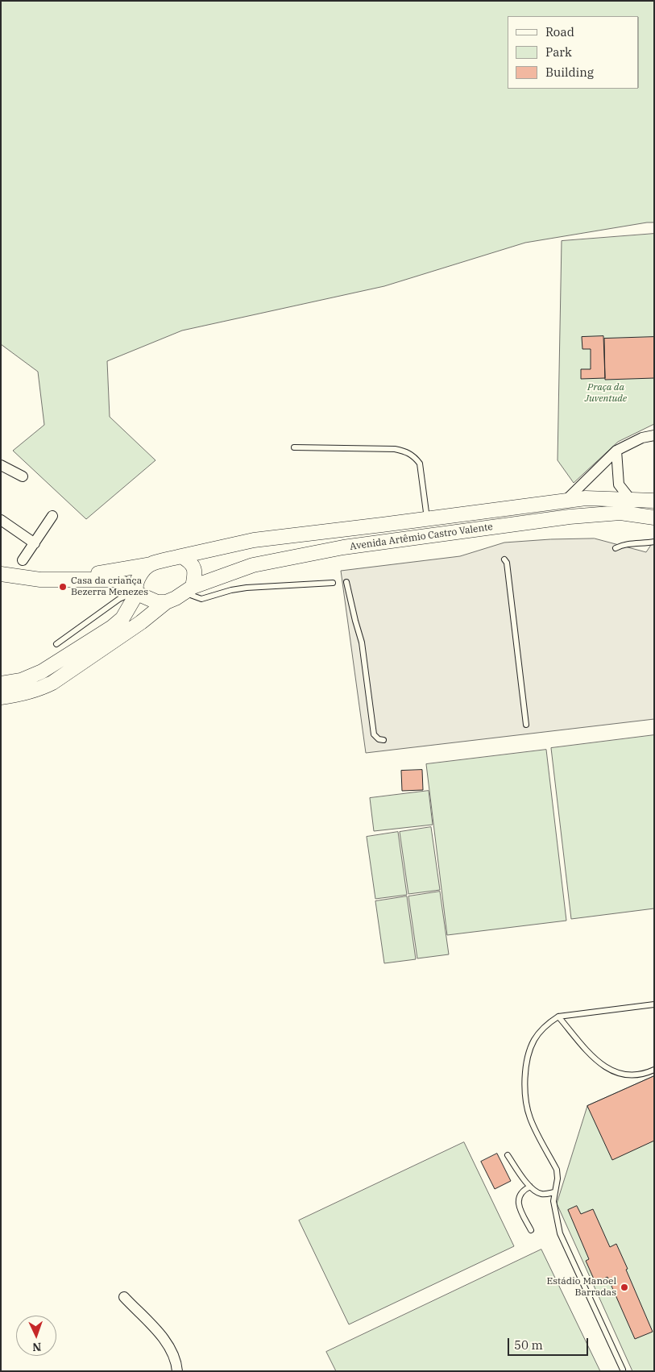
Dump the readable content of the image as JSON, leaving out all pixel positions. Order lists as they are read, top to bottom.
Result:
{
  "streets": {
    "main road": ["Avenida Artêmio Castro Valente"]
  },
  "parks": ["Praça da Juventude"],
  "places": ["Casa da criança Bezerra Menezes", "Estádio Manoel Barradas"],
  "legend": ["Road", "Park", "Building"],
  "scale_bar": "50 m",
  "north": "bottom"
}
